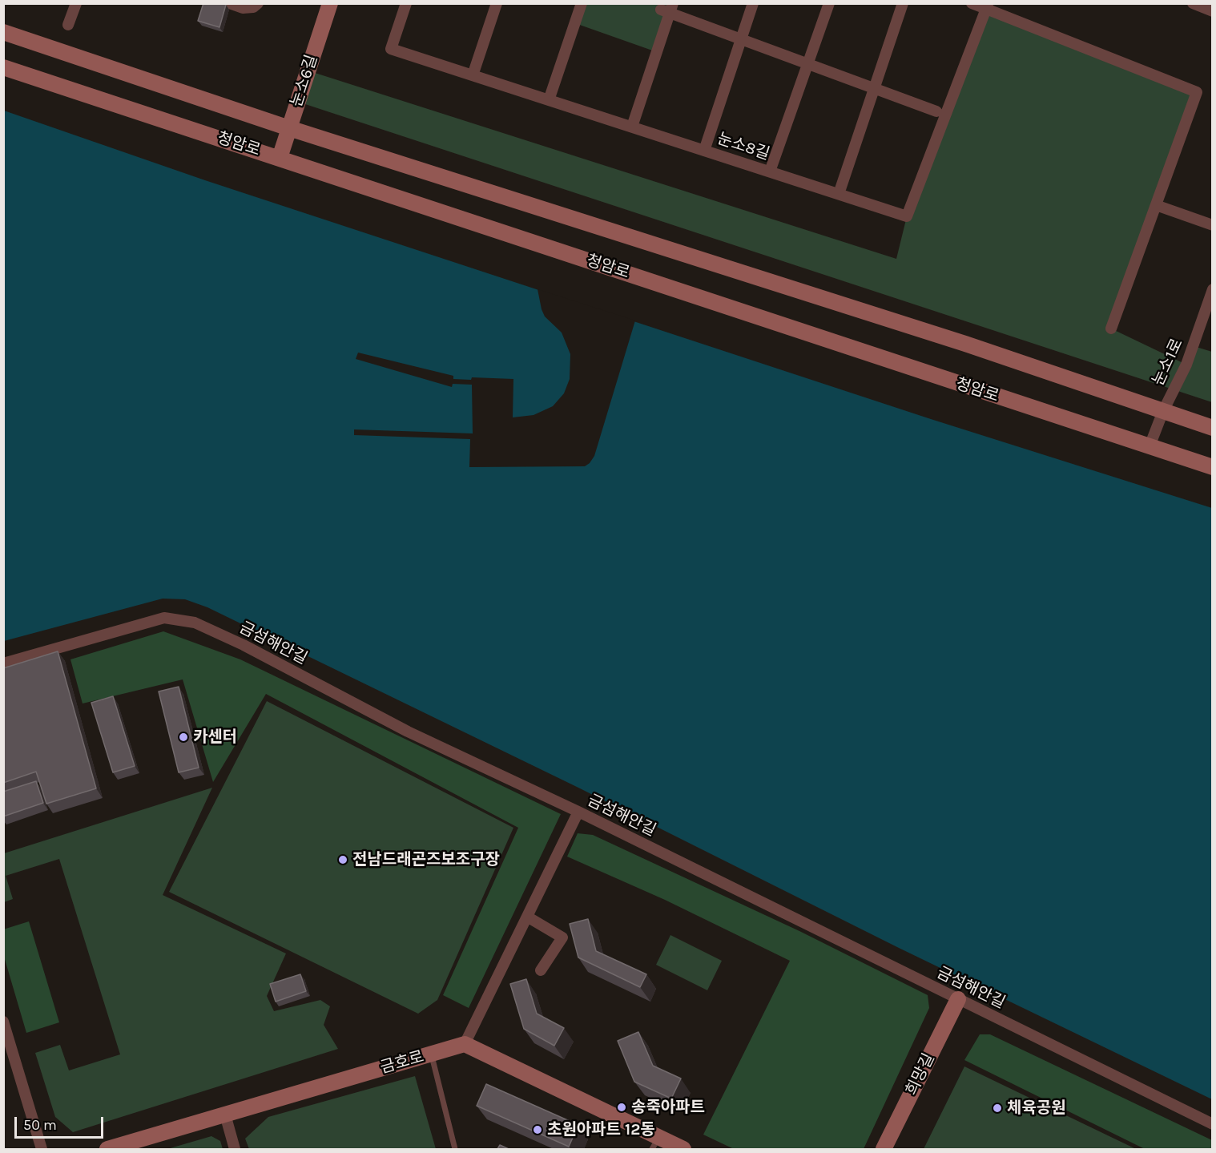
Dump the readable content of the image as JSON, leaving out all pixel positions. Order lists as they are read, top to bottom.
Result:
{
  "streets": {
    "main road": [
      "눈소6길",
      "청암로",
      "금호로",
      "희망길"
    ],
    "street": ["눈소8길", "눈소1로", "금섬해안길"]
  },
  "crossings": [
    ["눈소6길", "청암로"],
    ["청암로", "눈소1로"],
    ["금섬해안길", "희망길"]
  ],
  "places": [
    "카센터",
    "전남드래곤즈보조구장",
    "송죽아파트",
    "체육공원",
    "초원아파트 12동"
  ],
  "scale_bar": "50 m"
}
